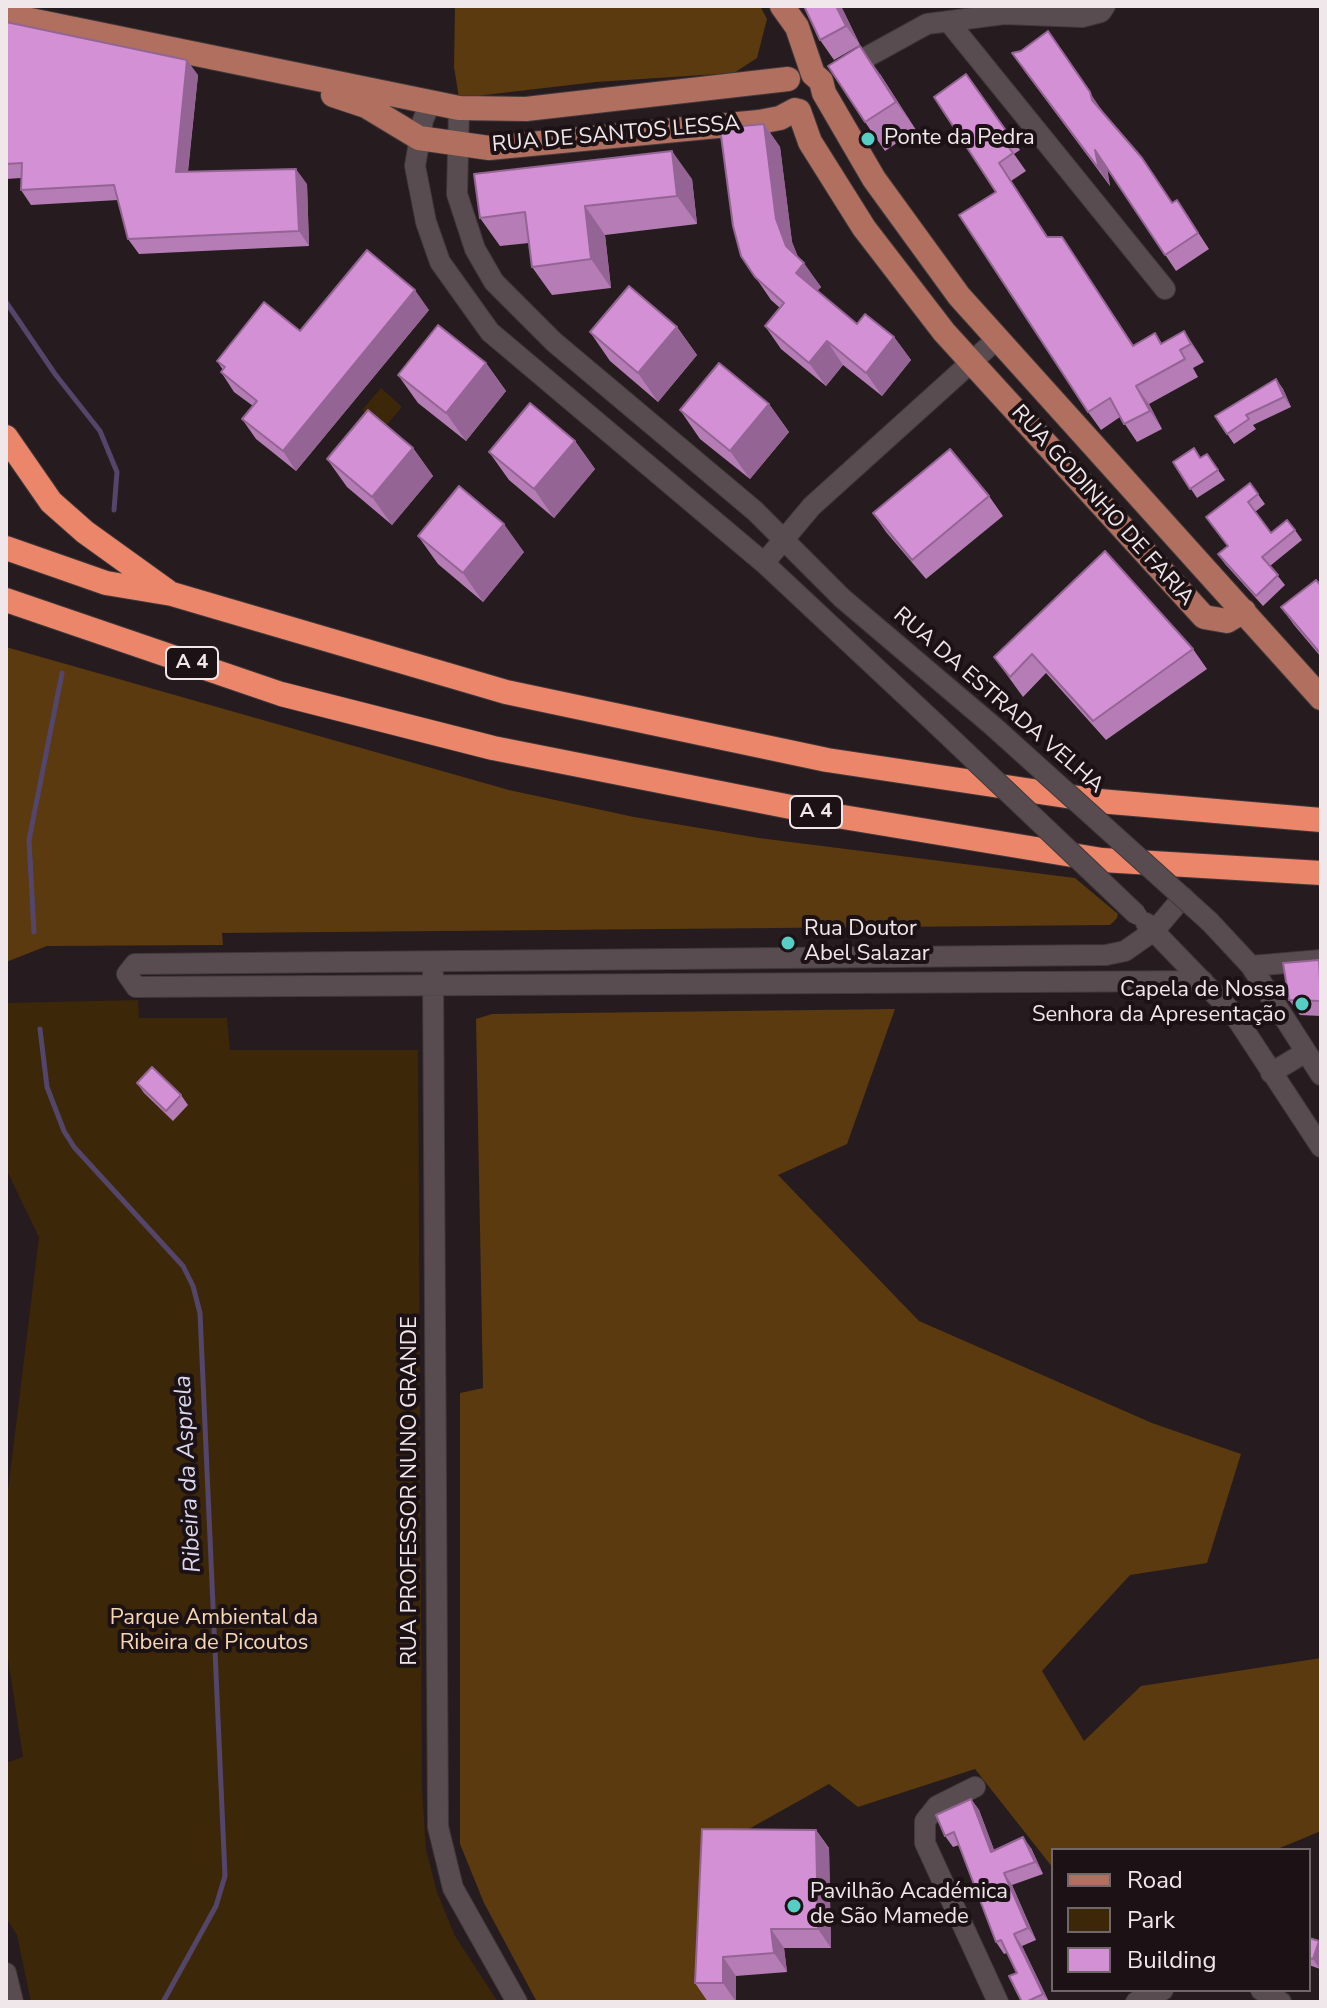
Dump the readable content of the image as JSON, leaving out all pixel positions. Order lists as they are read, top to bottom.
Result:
{
  "streets": {
    "highway": ["A 4"],
    "main road": ["RUA DE SANTOS LESSA", "RUA GODINHO DE FARIA"],
    "street": ["RUA DA ESTRADA VELHA", "RUA PROFESSOR NUNO GRANDE"]
  },
  "crossings": [
    ["RUA DE SANTOS LESSA", "RUA GODINHO DE FARIA"],
    ["RUA DE SANTOS LESSA", "RUA DA ESTRADA VELHA"]
  ],
  "water": ["Ribeira da Asprela"],
  "parks": ["Parque Ambiental da Ribeira de Picoutos"],
  "places": [
    "Ponte da Pedra",
    "Rua Doutor Abel Salazar",
    "Capela de Nossa Senhora da Apresentação",
    "Pavilhão Académica de São Mamede"
  ],
  "legend": ["Road", "Park", "Building"]
}
